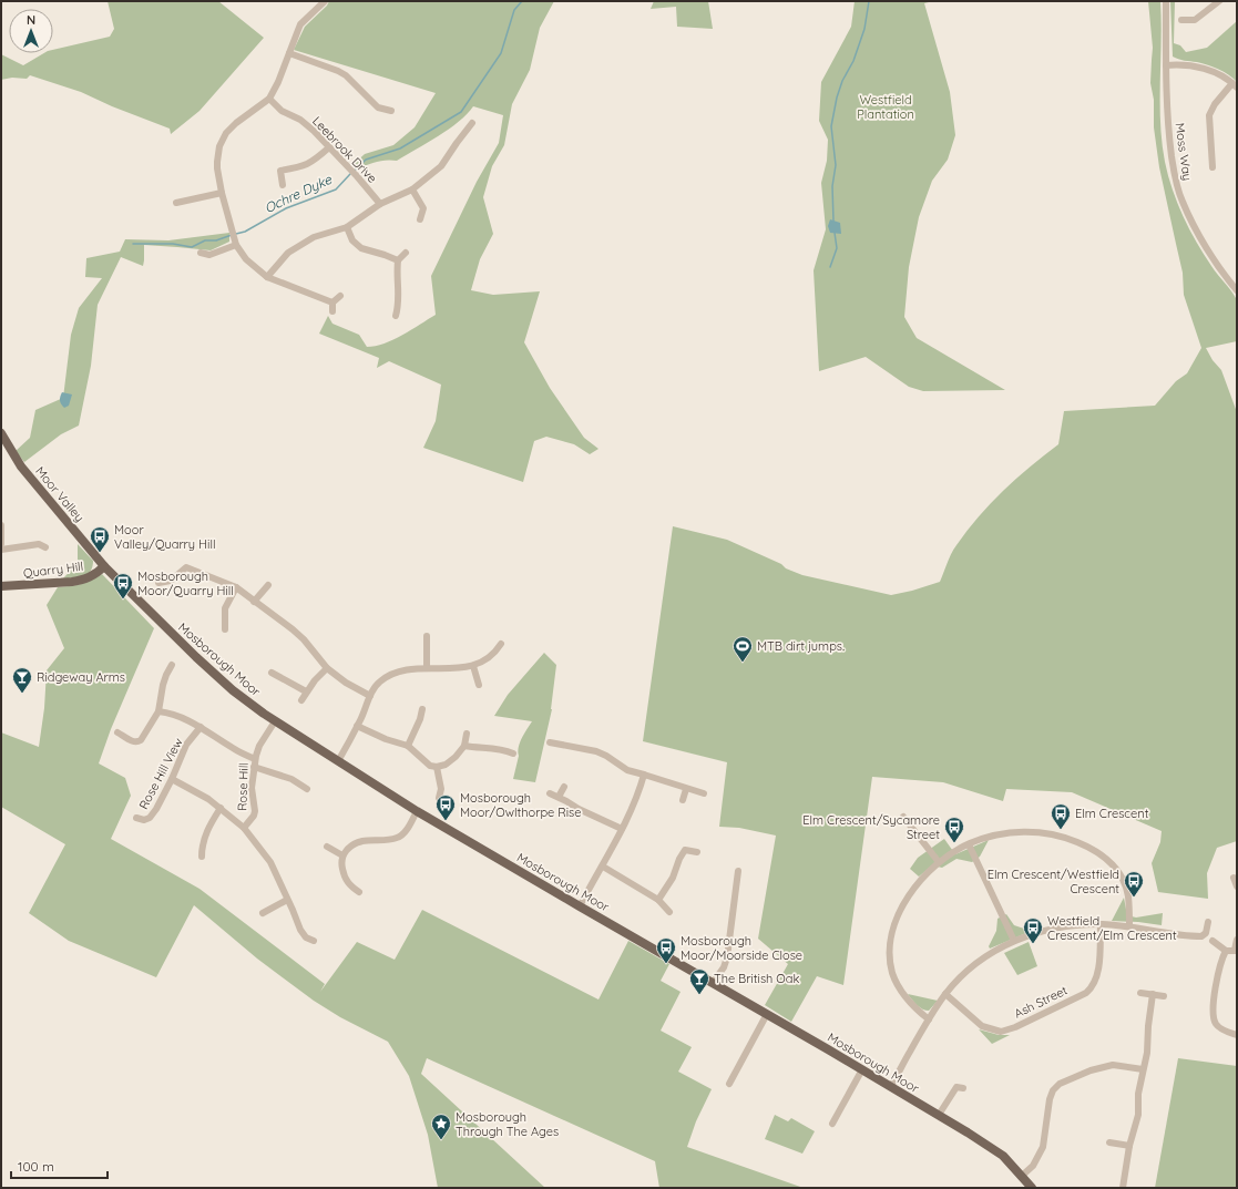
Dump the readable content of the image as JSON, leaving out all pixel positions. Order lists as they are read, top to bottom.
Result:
{
  "streets": {
    "main road": ["Moor Valley", "Quarry Hill", "Mosborough Moor"],
    "street": [
      "Leebrook Drive",
      "Moss Way",
      "Rose Hill View",
      "Rose Hill",
      "Ash Street"
    ]
  },
  "crossings": [
    ["Moor Valley", "Quarry Hill"],
    ["Moor Valley", "Mosborough Moor"],
    ["Quarry Hill", "Mosborough Moor"],
    ["Mosborough Moor", "Rose Hill"]
  ],
  "water": ["Ochre Dyke"],
  "parks": ["Westfield Plantation"],
  "places": {
    "bus stop": [
      "Moor Valley/Quarry Hill",
      "Mosborough Moor/Quarry Hill",
      "Mosborough Moor/Owlthorpe Rise",
      "Elm Crescent",
      "Elm Crescent/Sycamore Street",
      "Elm Crescent/Westfield Crescent",
      "Westfield Crescent/Elm Crescent",
      "Mosborough Moor/Moorside Close"
    ],
    "sports": ["MTB dirt jumps."],
    "bar": ["Ridgeway Arms", "The British Oak"],
    "place": ["Mosborough Through The Ages"]
  },
  "scale_bar": "100 m",
  "north": "top"
}
